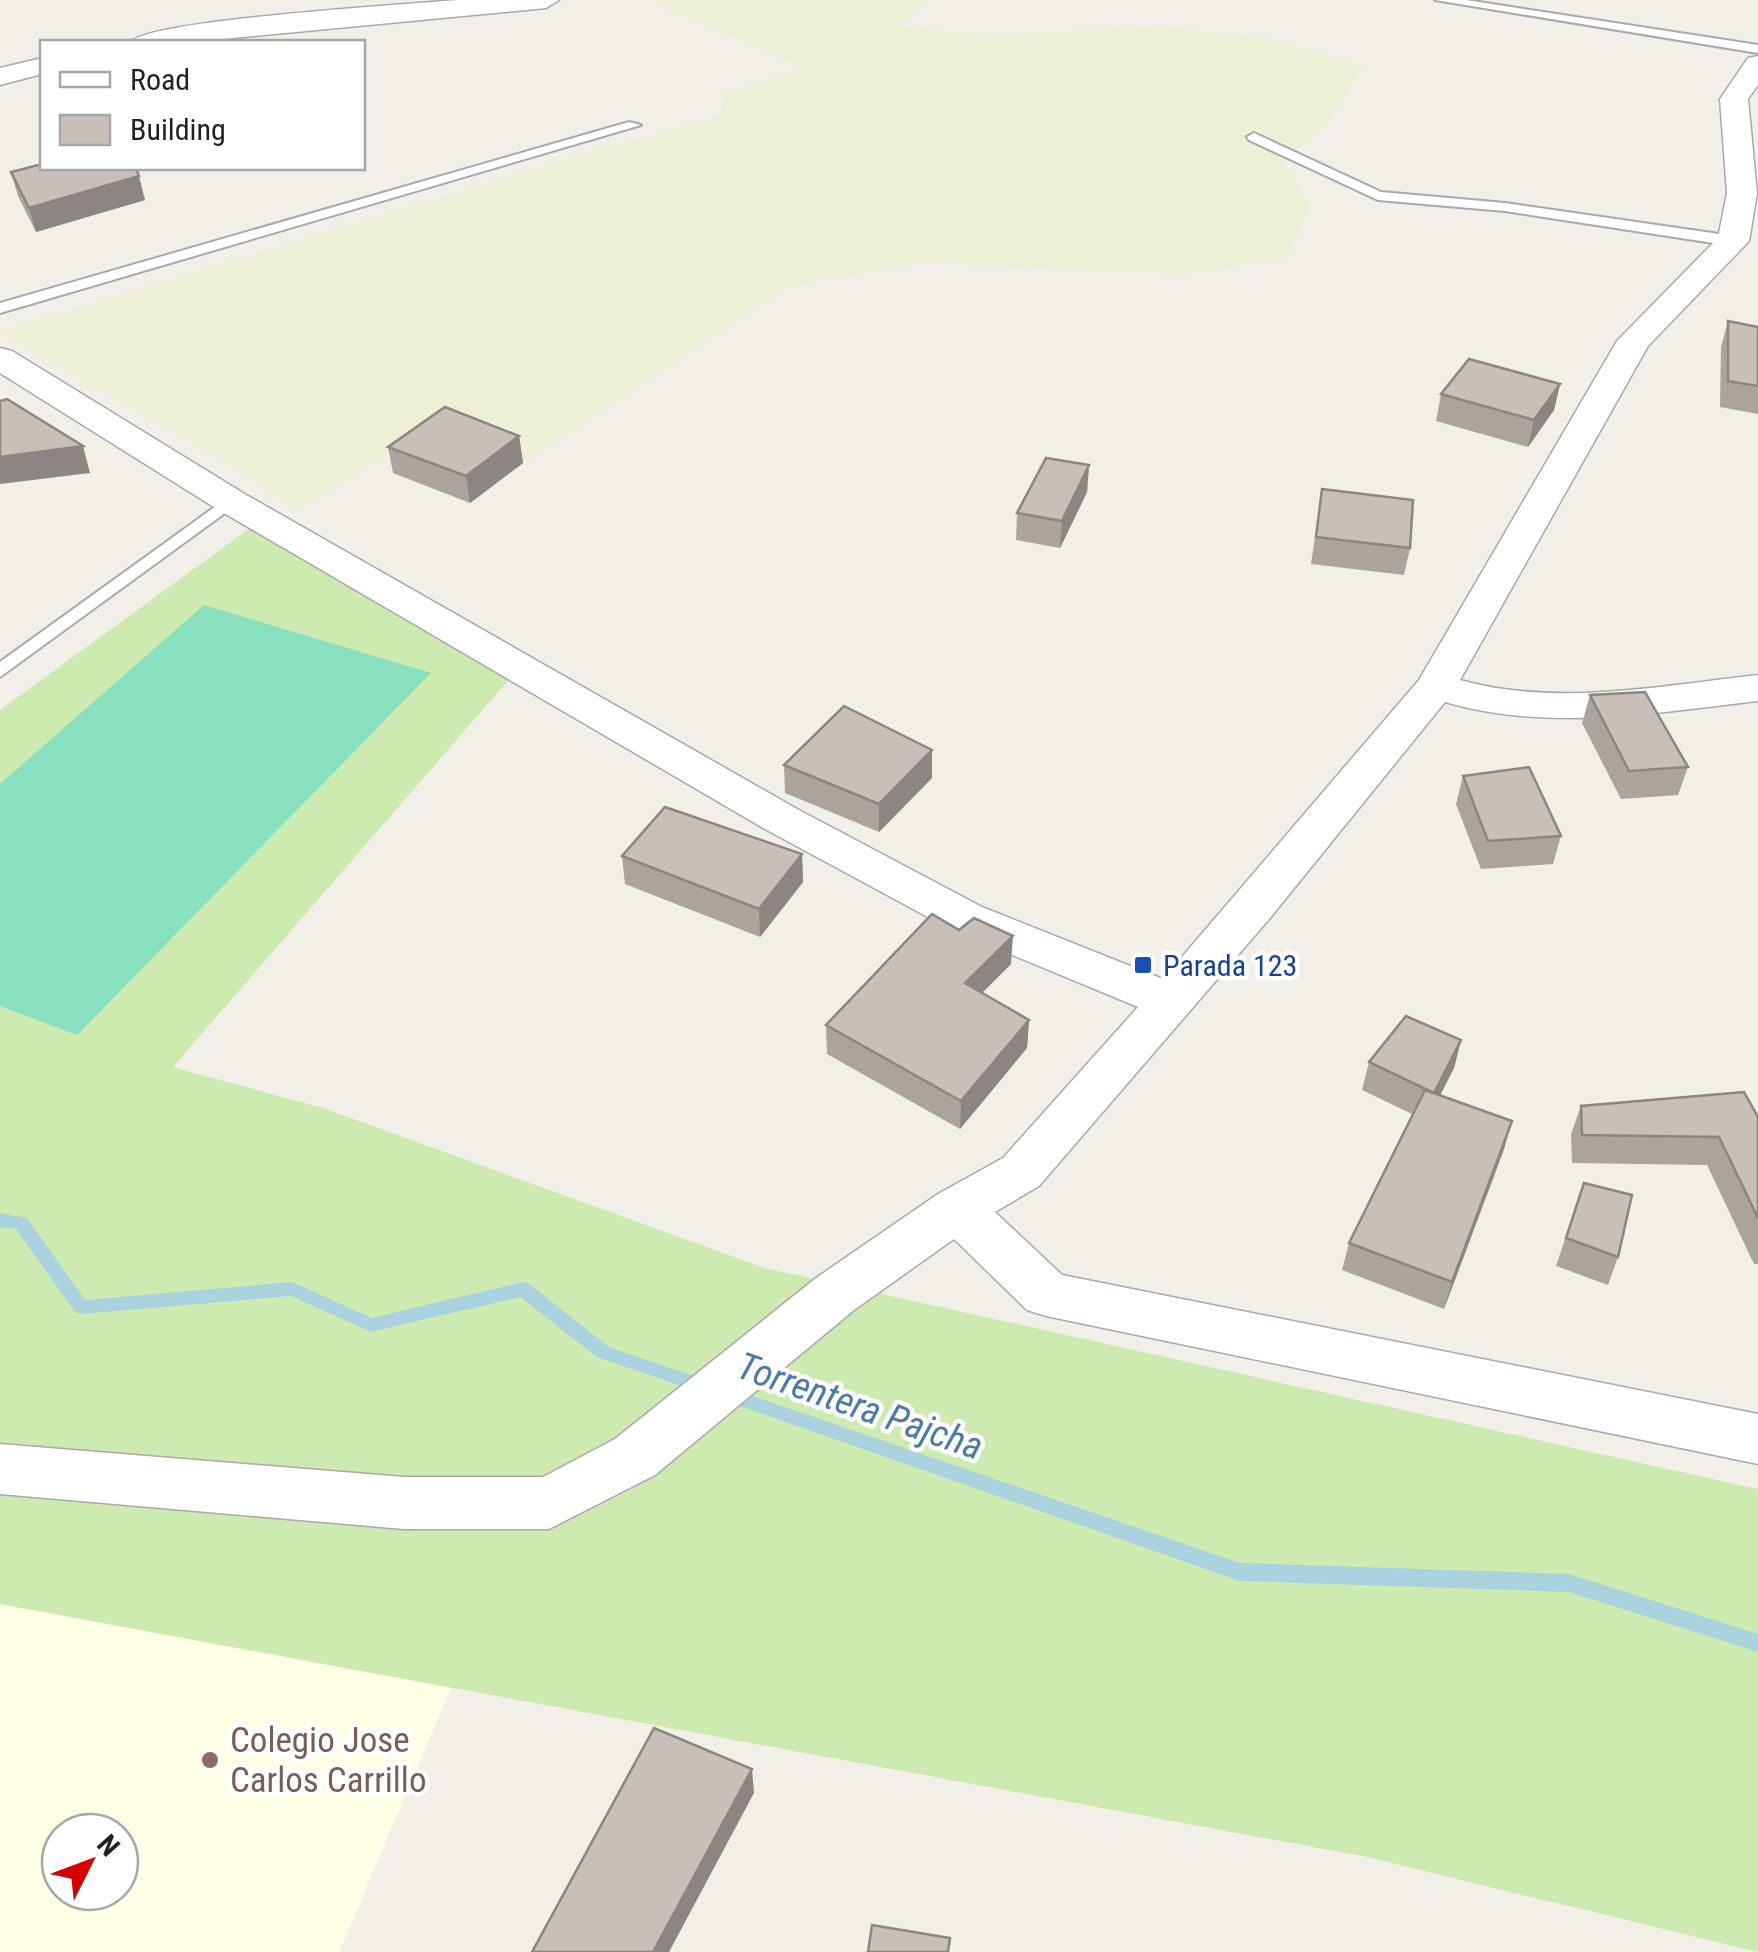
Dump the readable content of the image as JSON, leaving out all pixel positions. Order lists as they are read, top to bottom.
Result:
{
  "water": ["Torrentera Pajcha"],
  "places": {
    "transit": ["Parada 123"],
    "other": ["Colegio Jose Carlos Carrillo"]
  },
  "legend": ["Road", "Building"],
  "north": "top right"
}
